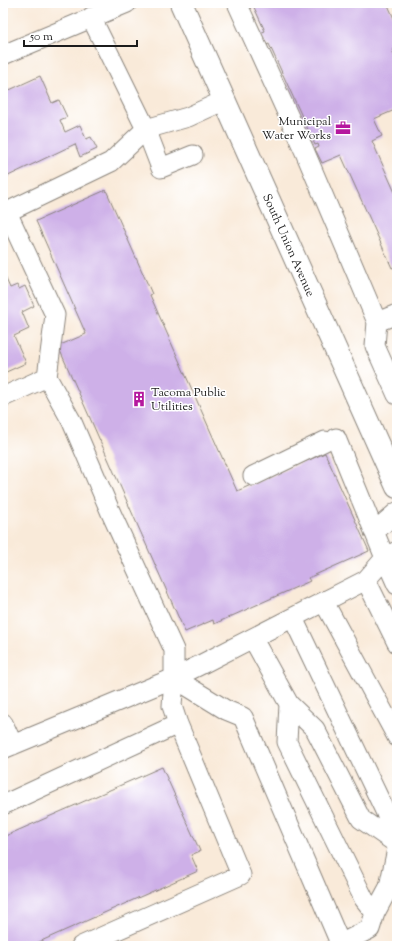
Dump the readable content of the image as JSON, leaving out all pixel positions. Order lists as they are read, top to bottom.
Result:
{
  "streets": {
    "main road": ["South Union Avenue"]
  },
  "places": {
    "office": ["Municipal Water Works"],
    "building": ["Tacoma Public Utilities"]
  },
  "scale_bar": "50 m"
}
